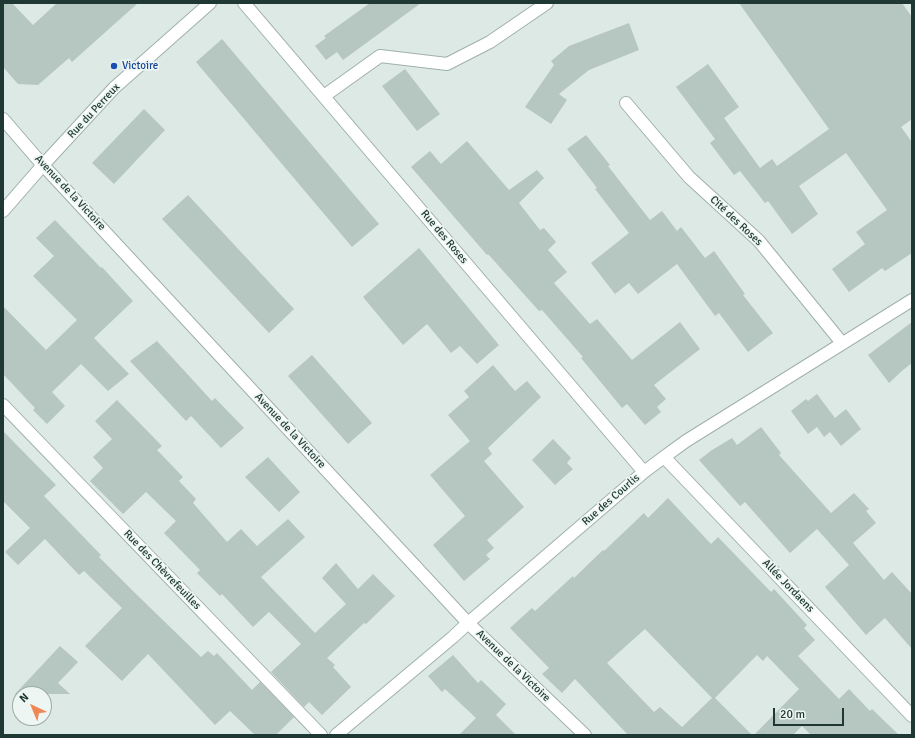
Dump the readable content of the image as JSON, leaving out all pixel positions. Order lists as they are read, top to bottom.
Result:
{
  "streets": {
    "street": [
      "Rue du Perreux",
      "Avenue de la Victoire",
      "Cité des Roses",
      "Rue des Roses",
      "Rue des Courlis",
      "Rue des Chèvrefeuilles",
      "Allée Jordaens"
    ]
  },
  "crossings": [
    ["Rue du Perreux", "Avenue de la Victoire"],
    ["Avenue de la Victoire", "Rue des Courlis"],
    ["Cité des Roses", "Rue des Courlis"],
    ["Rue des Roses", "Rue des Courlis"],
    ["Rue des Courlis", "Allée Jordaens"]
  ],
  "places": ["Victoire"],
  "scale_bar": "20 m",
  "north": "top left"
}
